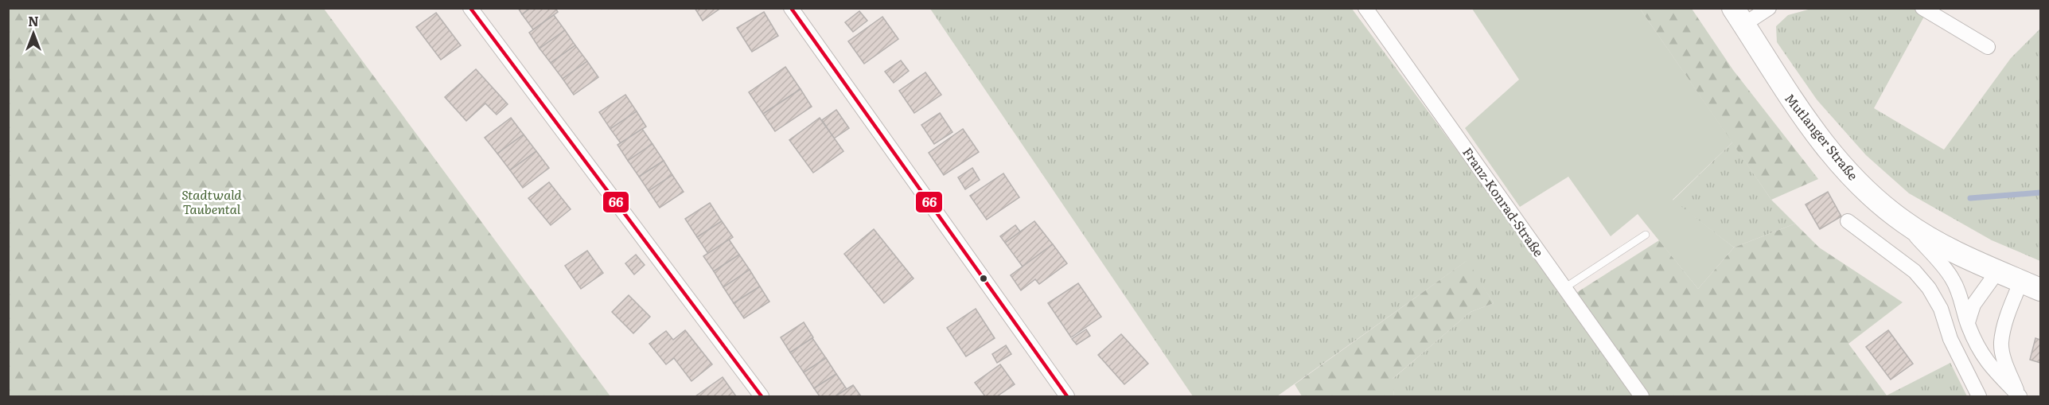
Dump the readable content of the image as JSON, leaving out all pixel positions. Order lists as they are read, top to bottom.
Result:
{
  "streets": {
    "main road": ["Mutlanger Straße"],
    "street": ["Franz-Konrad-Straße"]
  },
  "parks": ["Stadtwald Taubental"],
  "lines": ["transit line 66"],
  "north": "top"
}
